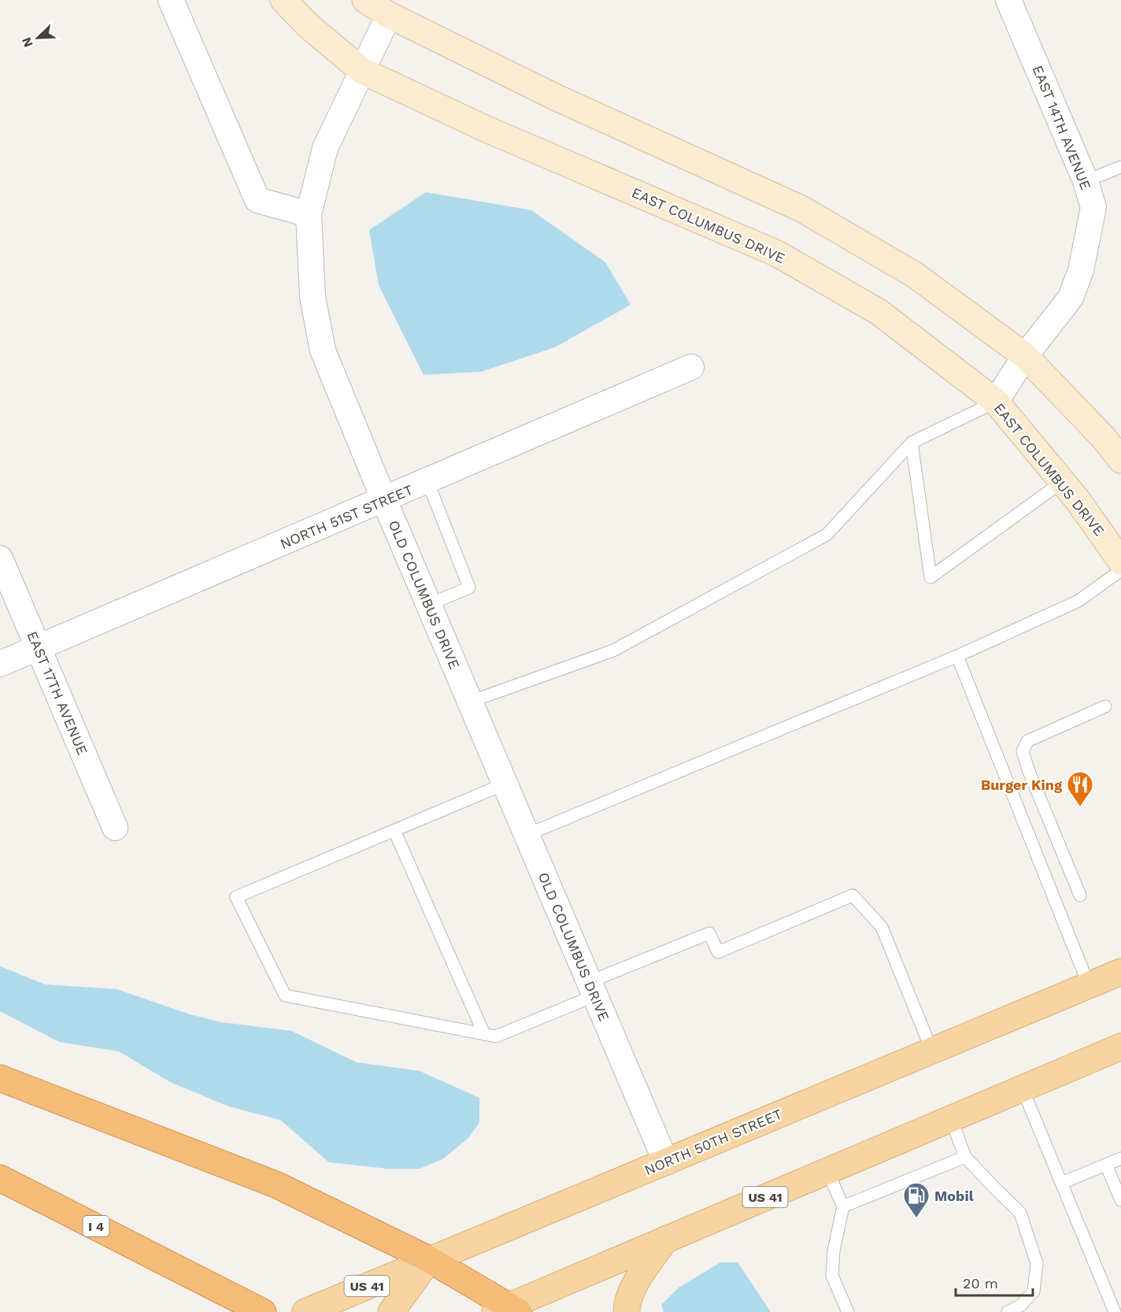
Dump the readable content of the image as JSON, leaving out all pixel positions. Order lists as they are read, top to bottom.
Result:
{
  "streets": {
    "highway": ["I 4"],
    "main road": ["EAST COLUMBUS DRIVE", "NORTH 50TH STREET", "US 41"],
    "street": [
      "EAST 14TH AVENUE",
      "NORTH 51ST STREET",
      "OLD COLUMBUS DRIVE",
      "EAST 17TH AVENUE"
    ]
  },
  "crossings": [
    ["EAST 14TH AVENUE", "EAST COLUMBUS DRIVE"],
    ["EAST COLUMBUS DRIVE", "OLD COLUMBUS DRIVE"],
    ["NORTH 51ST STREET", "OLD COLUMBUS DRIVE"],
    ["NORTH 51ST STREET", "EAST 17TH AVENUE"],
    ["OLD COLUMBUS DRIVE", "NORTH 50TH STREET"]
  ],
  "places": {
    "restaurant": ["Burger King"],
    "fuel station": ["Mobil"]
  },
  "scale_bar": "20 m",
  "north": "bottom left"
}
